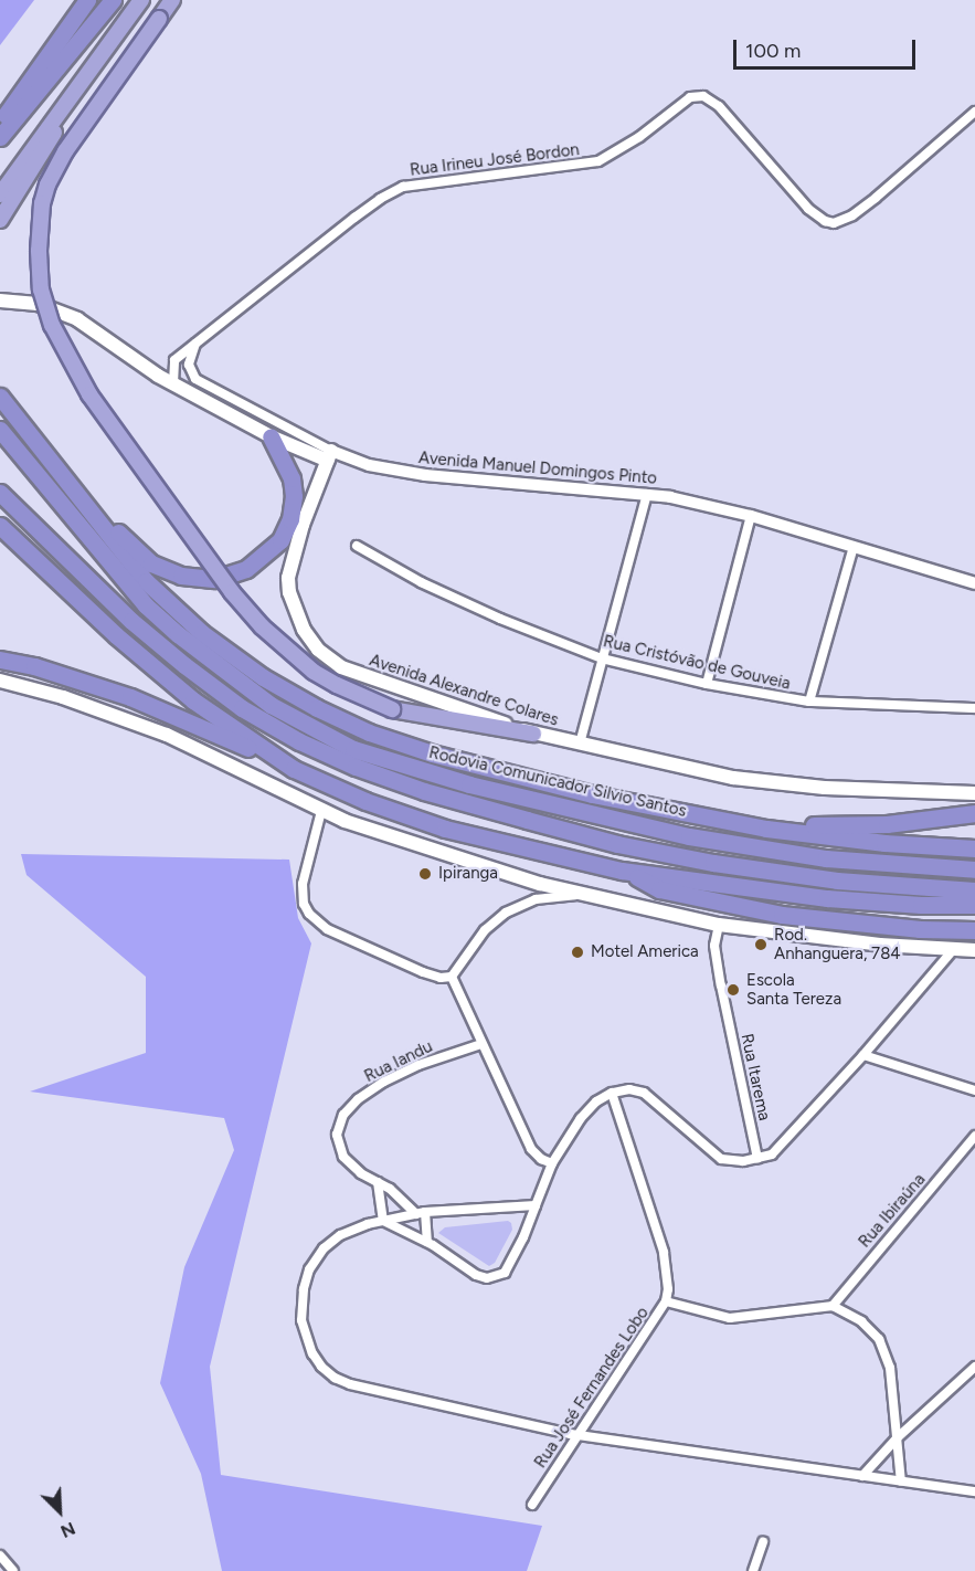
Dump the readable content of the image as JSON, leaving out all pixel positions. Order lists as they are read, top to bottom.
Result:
{
  "streets": {
    "highway": ["Rodovia Comunicador Silvio Santos"],
    "main road": ["Avenida Alexandre Colares"],
    "street": [
      "Rua Irineu José Bordon",
      "Avenida Manuel Domingos Pinto",
      "Rua Cristóvão de Gouveia",
      "Rua Iandu",
      "Rua Itarema",
      "Rua Ibiraúna",
      "Rua José Fernandes Lobo"
    ]
  },
  "crossings": [
    ["Rua Irineu José Bordon", "Avenida Manuel Domingos Pinto"],
    ["Avenida Manuel Domingos Pinto", "Avenida Alexandre Colares"]
  ],
  "places": [
    "Ipiranga",
    "Rod. Anhanguera, 784",
    "Motel America",
    "Escola Santa Tereza"
  ],
  "scale_bar": "100 m",
  "north": "bottom right"
}
